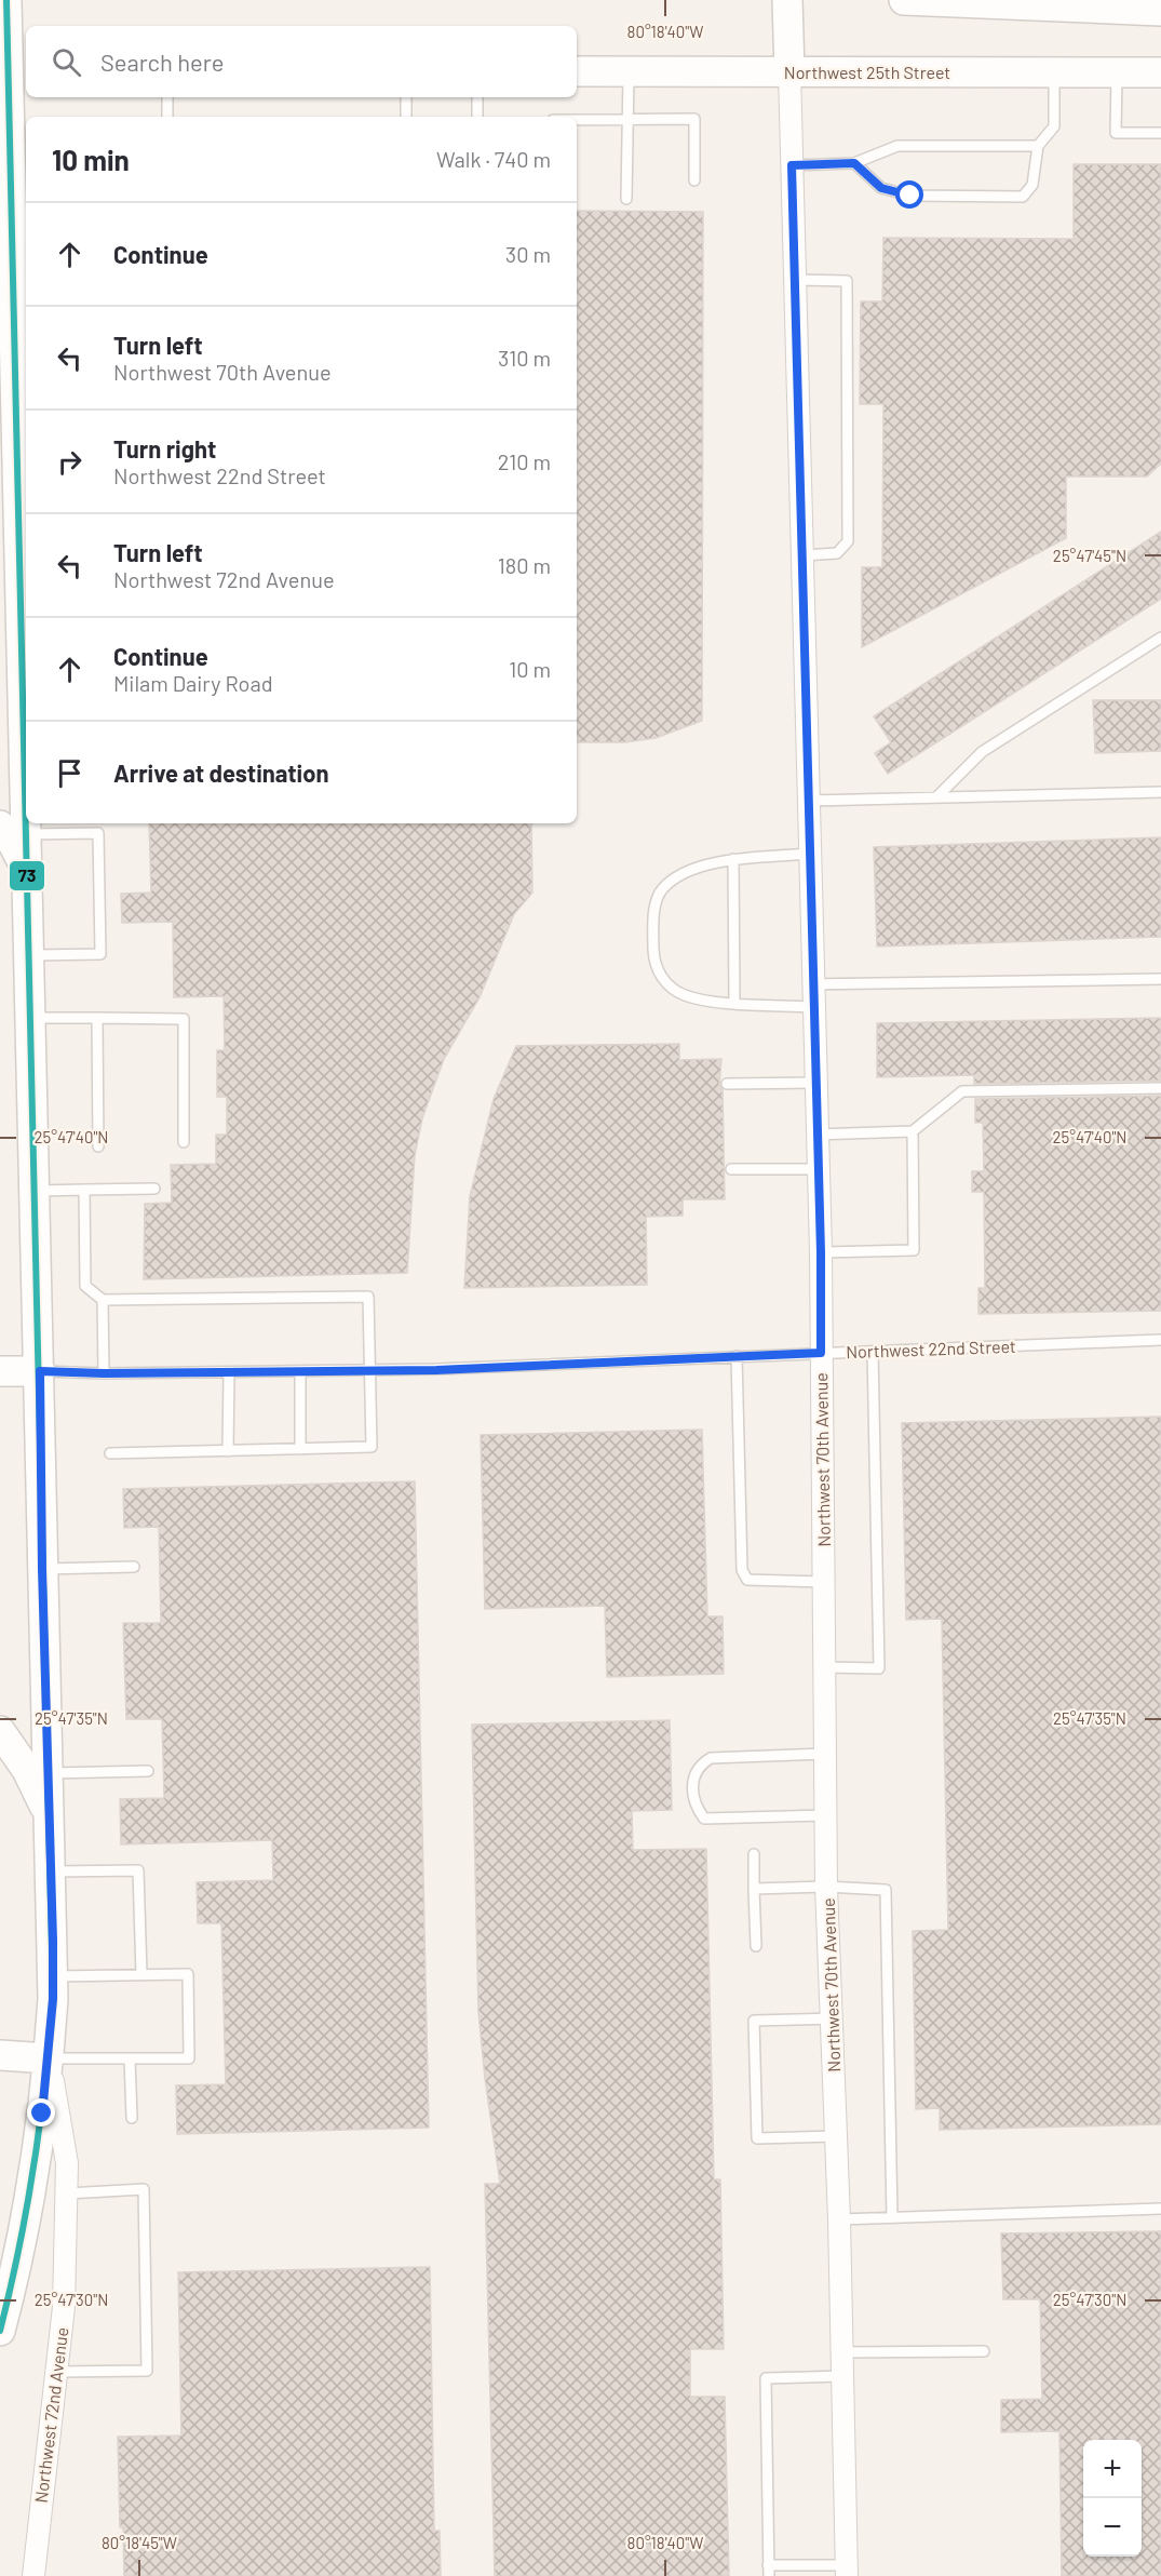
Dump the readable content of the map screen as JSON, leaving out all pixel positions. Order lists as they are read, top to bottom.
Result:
{
  "streets": {
    "main road": ["Northwest 25th Street", "Northwest 72nd Avenue"],
    "street": ["Northwest 70th Avenue"],
    "lane": ["Northwest 22nd Street"]
  },
  "crossings": [
    ["Northwest 25th Street", "Northwest 70th Avenue"],
    ["Northwest 22nd Street", "Northwest 70th Avenue"],
    ["Northwest 22nd Street", "Northwest 72nd Avenue"]
  ],
  "lines": ["transit line 73"],
  "page": {
    "search": "Search here",
    "heading": ["10 min", "Walk · 740 m"],
    "list": [
      ["Continue", "30 m"],
      ["Turn left", "Northwest 70th Avenue", "310 m"],
      ["Turn right", "Northwest 22nd Street", "210 m"],
      ["Turn left", "Northwest 72nd Avenue", "180 m"],
      ["Continue", "Milam Dairy Road", "10 m"],
      "Arrive at destination"
    ],
    "map_buttons": ["+", "−"]
  },
  "coordinates": [
    "80°18'40\"W",
    "25°47'45\"N",
    "25°47'40\"N",
    "25°47'35\"N",
    "25°47'30\"N",
    "80°18'45\"W"
  ]
}
